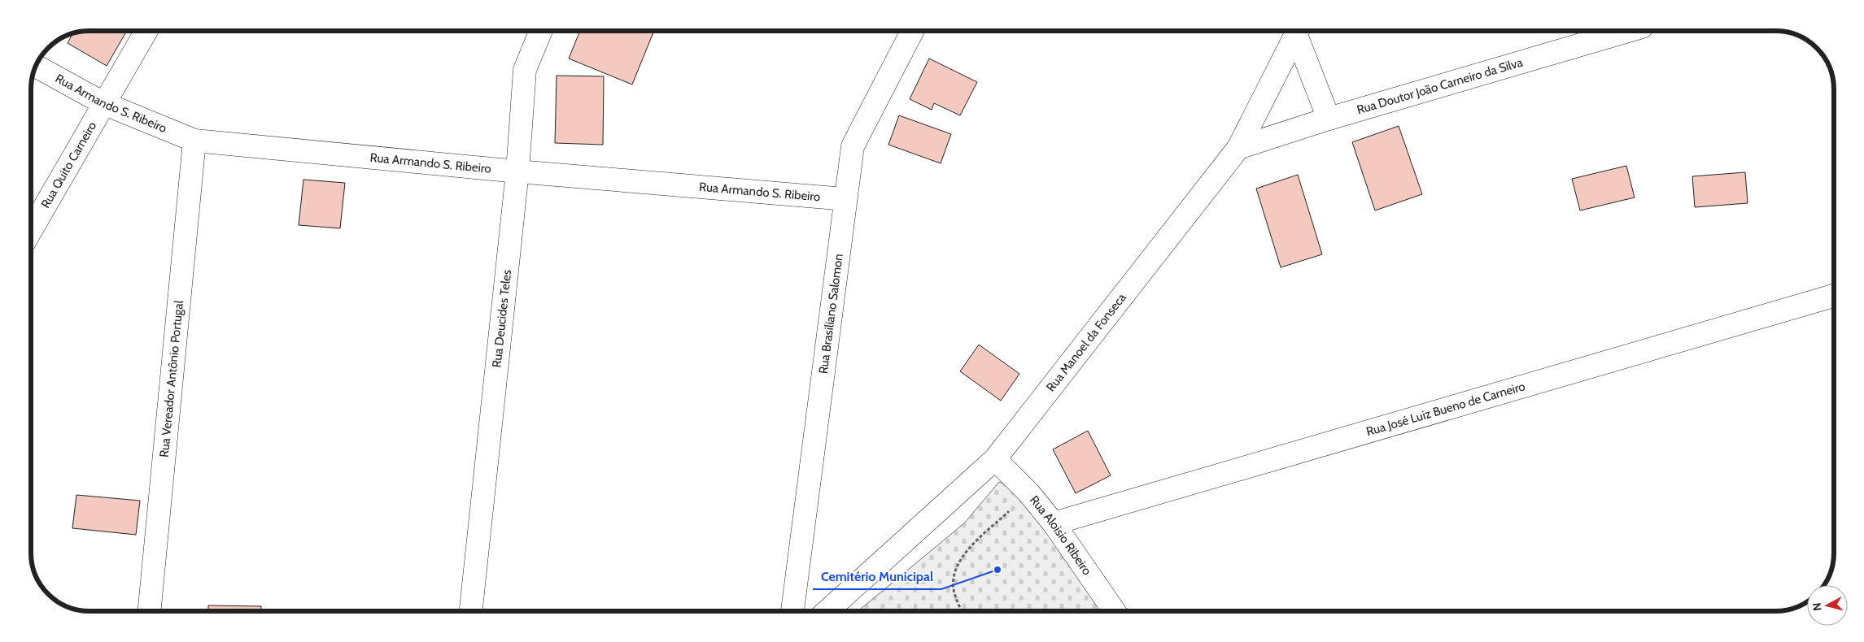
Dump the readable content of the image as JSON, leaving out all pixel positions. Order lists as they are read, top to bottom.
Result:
{
  "streets": {
    "street": [
      "Rua Doutor João Carneiro da Silva",
      "Rua Armando S. Ribeiro",
      "Rua Quito Carneiro",
      "Rua Brasiliano Salomon",
      "Rua Deucides Teles",
      "Rua Manoel da Fonseca",
      "Rua Vereador Antônio Portugal",
      "Rua José Luiz Bueno de Carneiro",
      "Rua Aloisio Ribeiro"
    ]
  },
  "crossings": [
    ["Rua Doutor João Carneiro da Silva", "Rua Manoel da Fonseca"],
    ["Rua Armando S. Ribeiro", "Rua Quito Carneiro"],
    ["Rua Armando S. Ribeiro", "Rua Brasiliano Salomon"],
    ["Rua Armando S. Ribeiro", "Rua Deucides Teles"],
    ["Rua Armando S. Ribeiro", "Rua Vereador Antônio Portugal"],
    ["Rua Manoel da Fonseca", "Rua Aloisio Ribeiro"],
    ["Rua José Luiz Bueno de Carneiro", "Rua Aloisio Ribeiro"]
  ],
  "places": ["Cemitério Municipal"],
  "north": "left"
}
